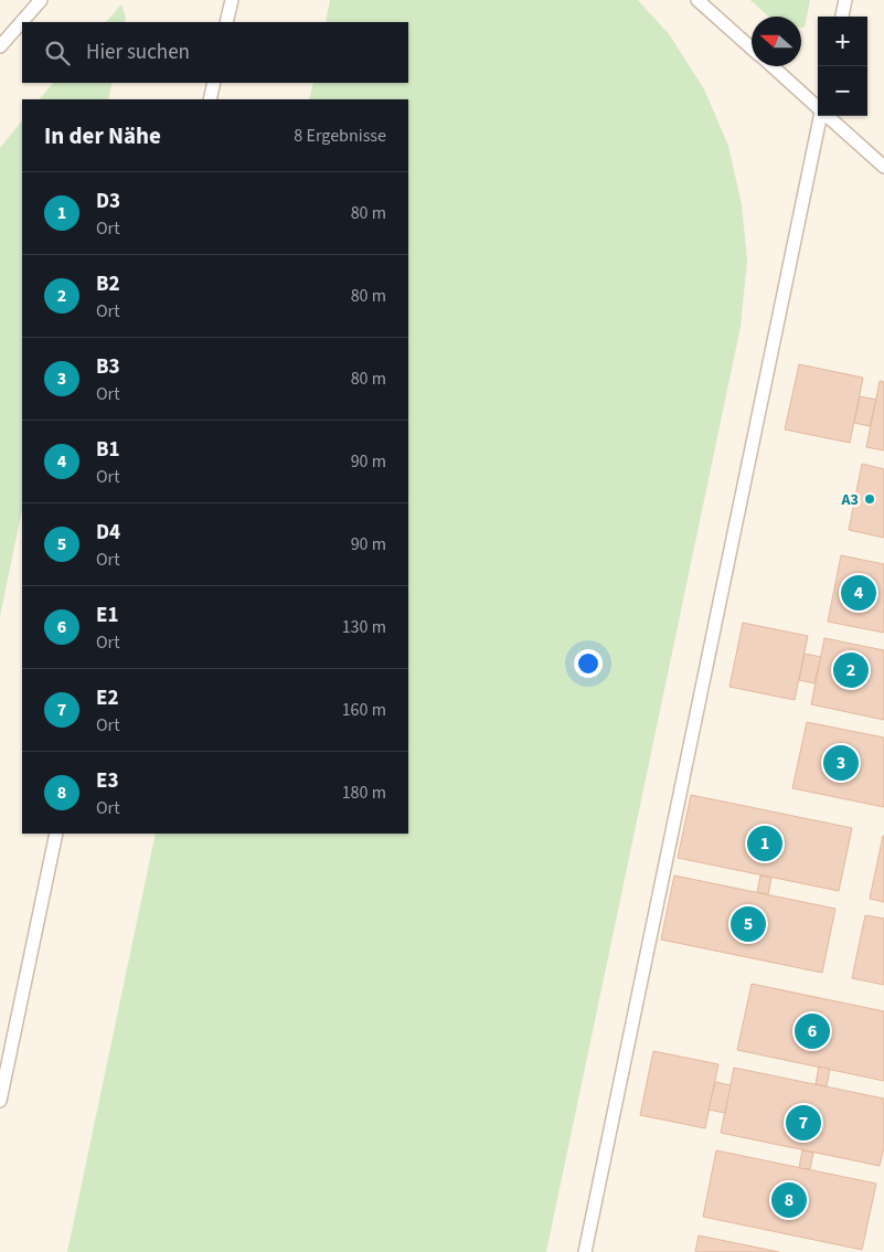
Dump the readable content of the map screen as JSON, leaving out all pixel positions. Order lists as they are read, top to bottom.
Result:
{
  "places": ["A3"],
  "north": "left",
  "page": {
    "map_buttons": ["+", "−"],
    "search": "Hier suchen",
    "heading": ["In der Nähe", "8 Ergebnisse"],
    "list": [
      {
        "mark": "1",
        "name": "D3",
        "note": "Ort",
        "value": "80 m"
      },
      {
        "mark": "2",
        "name": "B2",
        "note": "Ort",
        "value": "80 m"
      },
      {
        "mark": "3",
        "name": "B3",
        "note": "Ort",
        "value": "80 m"
      },
      {
        "mark": "4",
        "name": "B1",
        "note": "Ort",
        "value": "90 m"
      },
      {
        "mark": "5",
        "name": "D4",
        "note": "Ort",
        "value": "90 m"
      },
      {
        "mark": "6",
        "name": "E1",
        "note": "Ort",
        "value": "130 m"
      },
      {
        "mark": "7",
        "name": "E2",
        "note": "Ort",
        "value": "160 m"
      },
      {
        "mark": "8",
        "name": "E3",
        "note": "Ort",
        "value": "180 m"
      }
    ],
    "pins": [
      "4",
      "2",
      "3",
      "1",
      "5",
      "6",
      "7",
      "8"
    ]
  }
}
